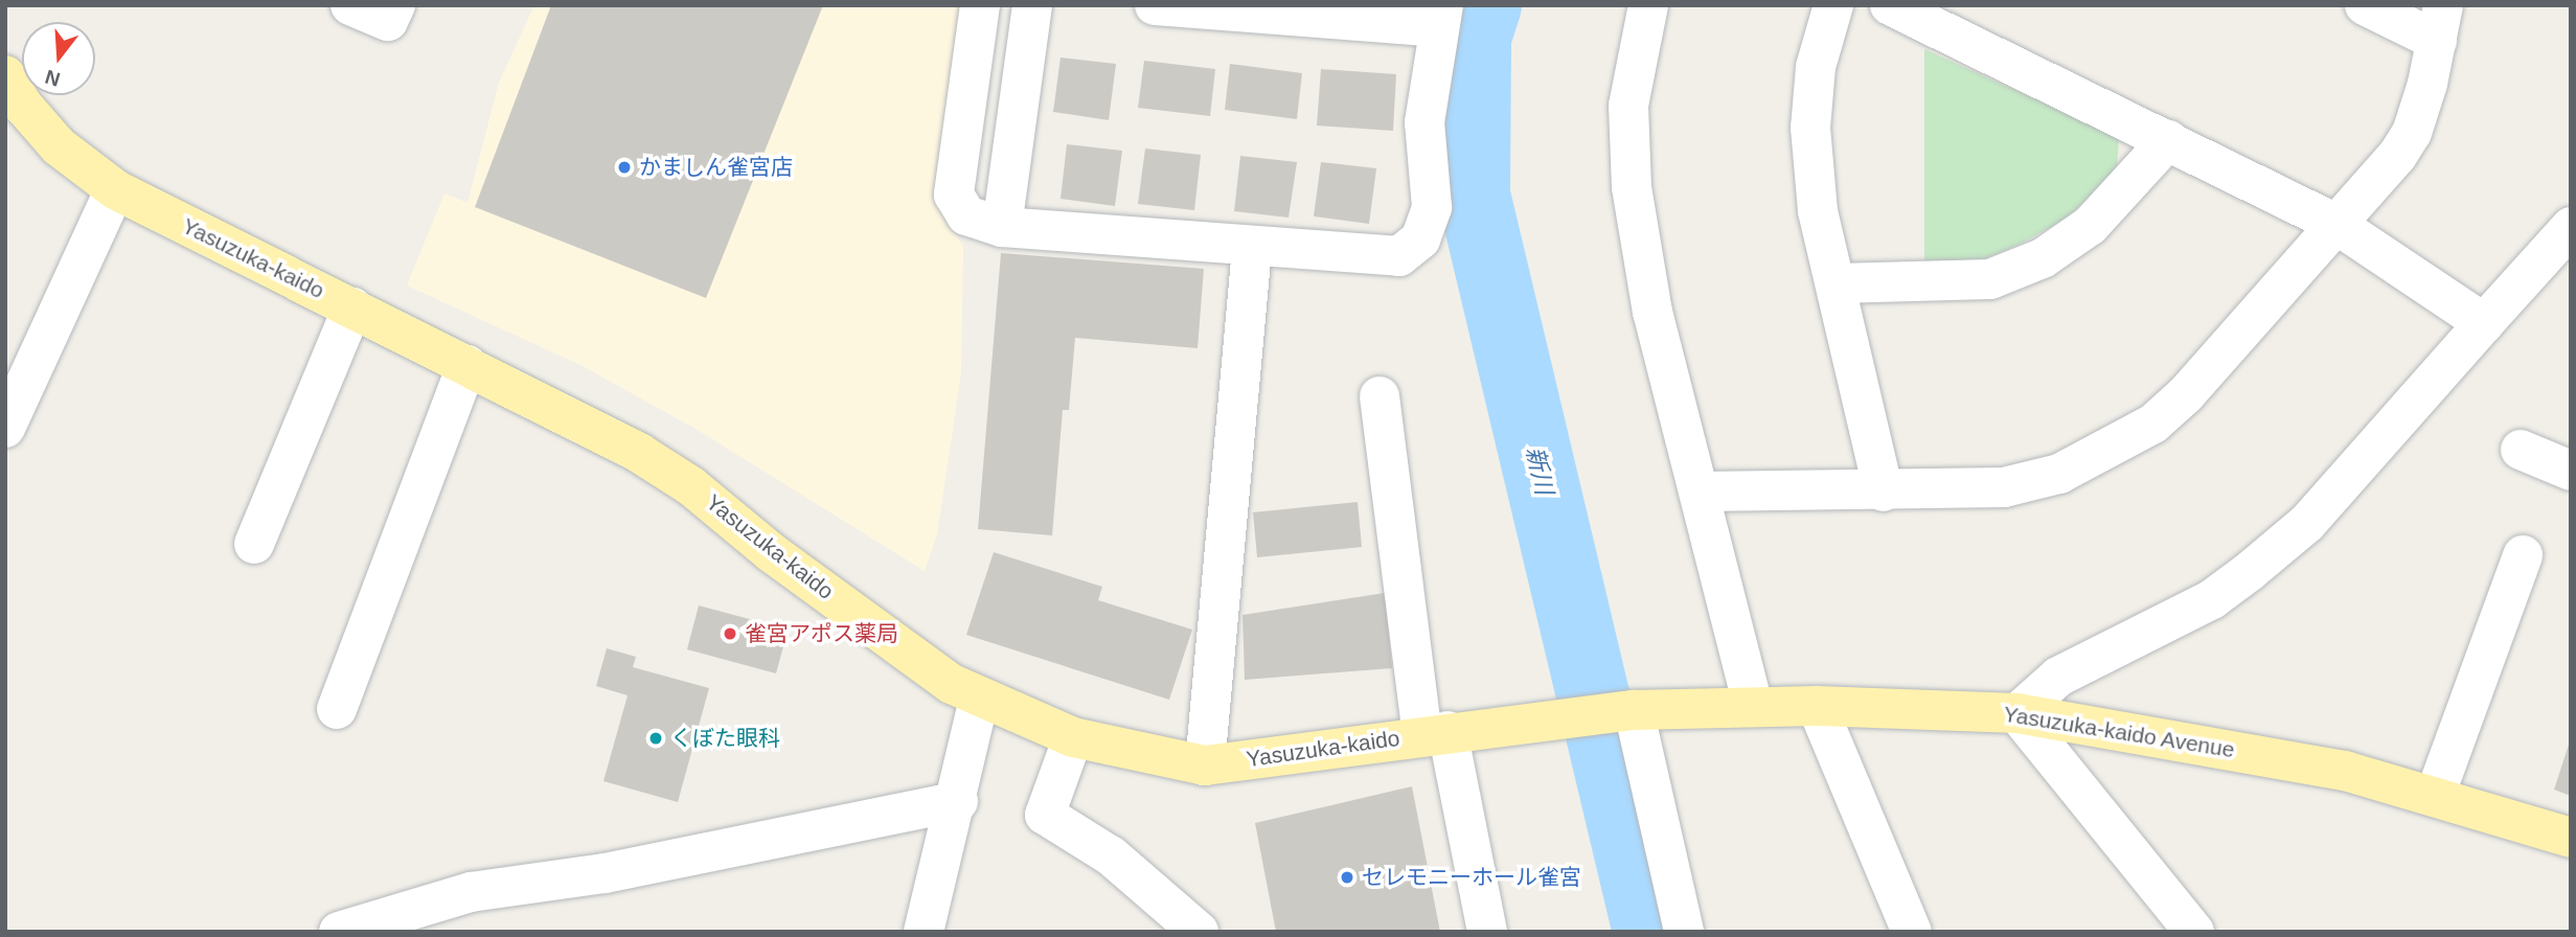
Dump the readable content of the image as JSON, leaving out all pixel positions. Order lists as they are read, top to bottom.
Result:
{
  "streets": {
    "main road": ["Yasuzuka-kaido", "Yasuzuka-kaido Avenue"]
  },
  "crossings": [
    ["Yasuzuka-kaido", "Yasuzuka-kaido Avenue"]
  ],
  "water": ["新川"],
  "places": [
    "かましん雀宮店",
    "雀宮アポス薬局",
    "くぼた眼科",
    "セレモニーホール雀宮"
  ],
  "north": "bottom"
}
